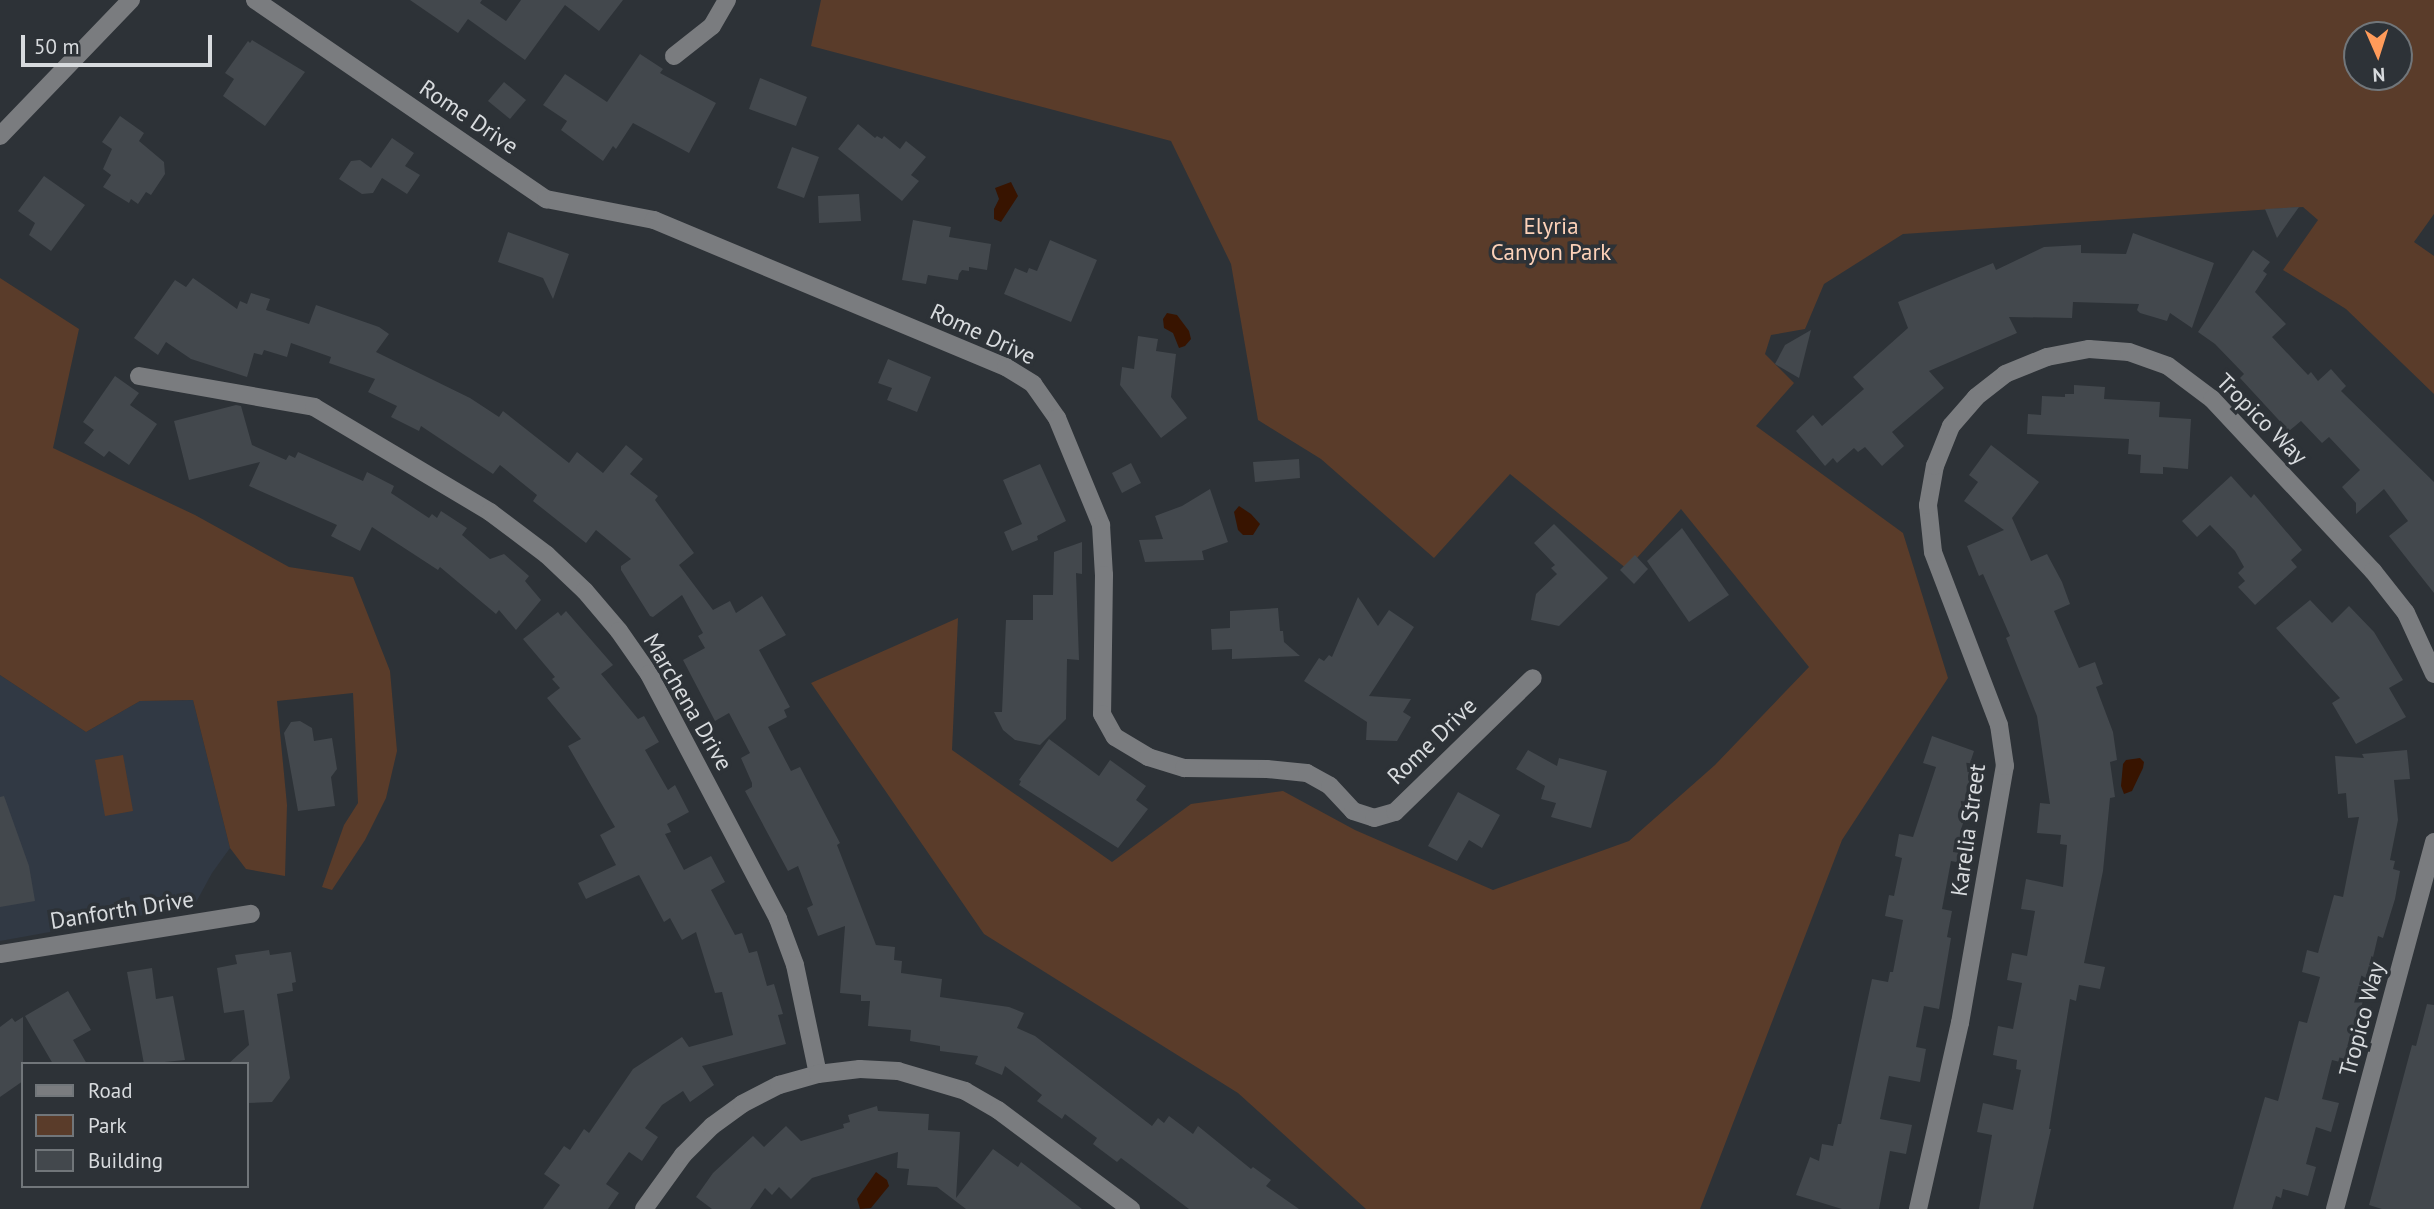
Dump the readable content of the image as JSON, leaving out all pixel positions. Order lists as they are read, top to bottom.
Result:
{
  "streets": {
    "street": [
      "Rome Drive",
      "Tropico Way",
      "Marchena Drive",
      "Karelia Street",
      "Danforth Drive"
    ]
  },
  "crossings": [
    ["Tropico Way", "Karelia Street"]
  ],
  "parks": ["Elyria Canyon Park"],
  "legend": ["Road", "Park", "Building"],
  "scale_bar": "50 m",
  "north": "bottom"
}
